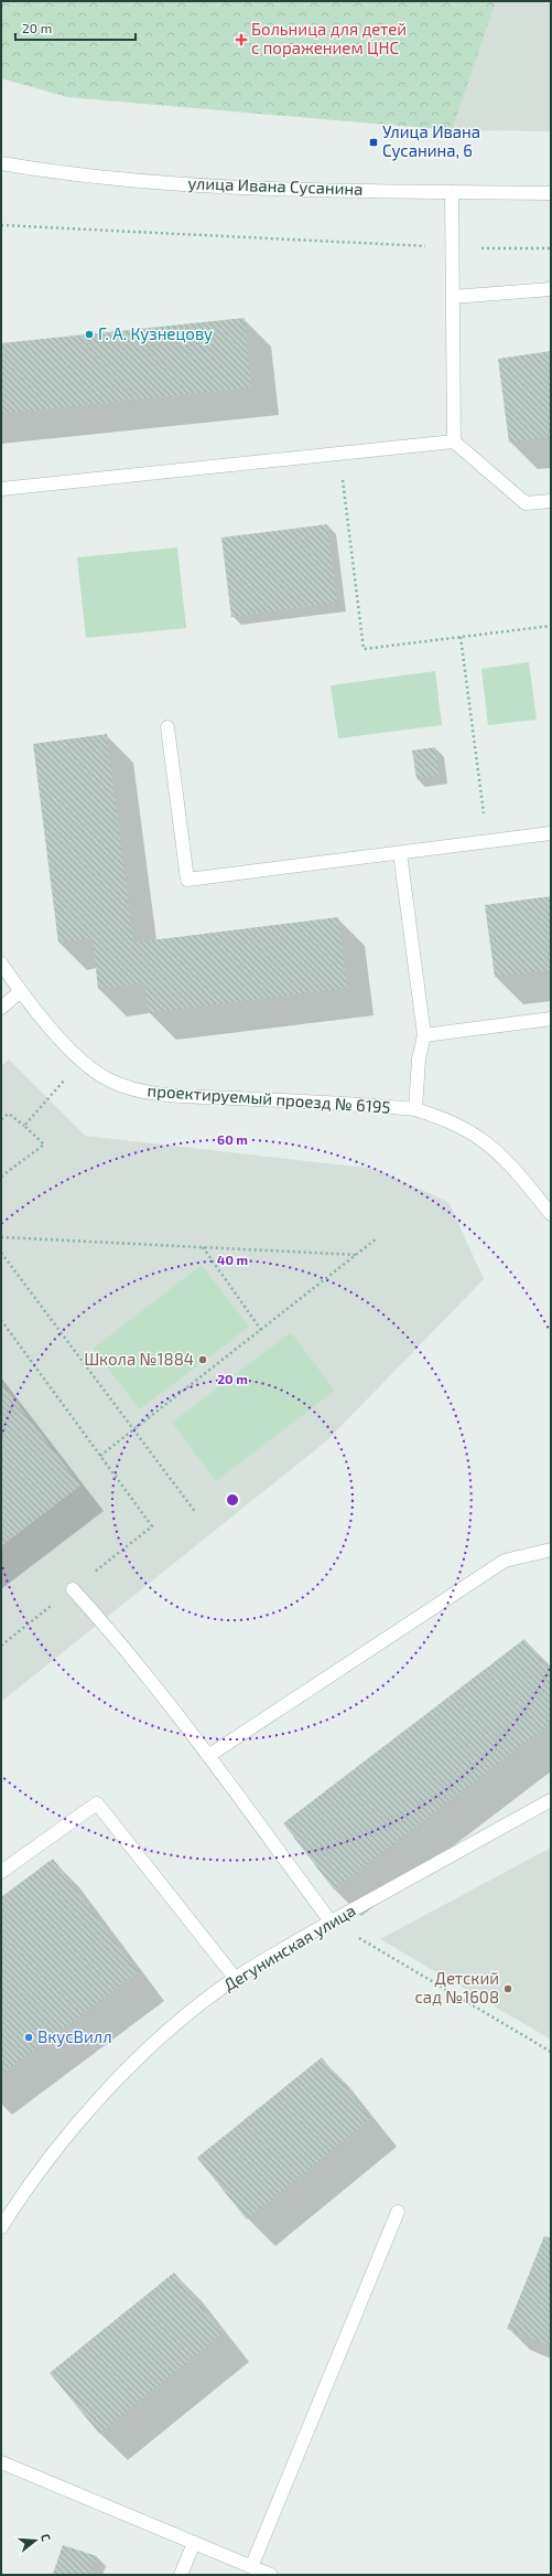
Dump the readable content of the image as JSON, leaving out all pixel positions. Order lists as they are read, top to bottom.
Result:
{
  "streets": {
    "street": ["улица Ивана Сусанина", "проектируемый проезд № 6195", "Дегунинская улица"]
  },
  "places": {
    "health": ["Больница для детей с поражением ЦНС"],
    "transit": ["Улица Ивана Сусанина, 6"],
    "other": [
      "Г. А. Кузнецову",
      "Школа №1884",
      "Детский сад №1608",
      "ВкусВилл"
    ]
  },
  "scale_bar": "20 m",
  "north": "right",
  "rings": ["60 m", "40 m", "20 m"]
}
